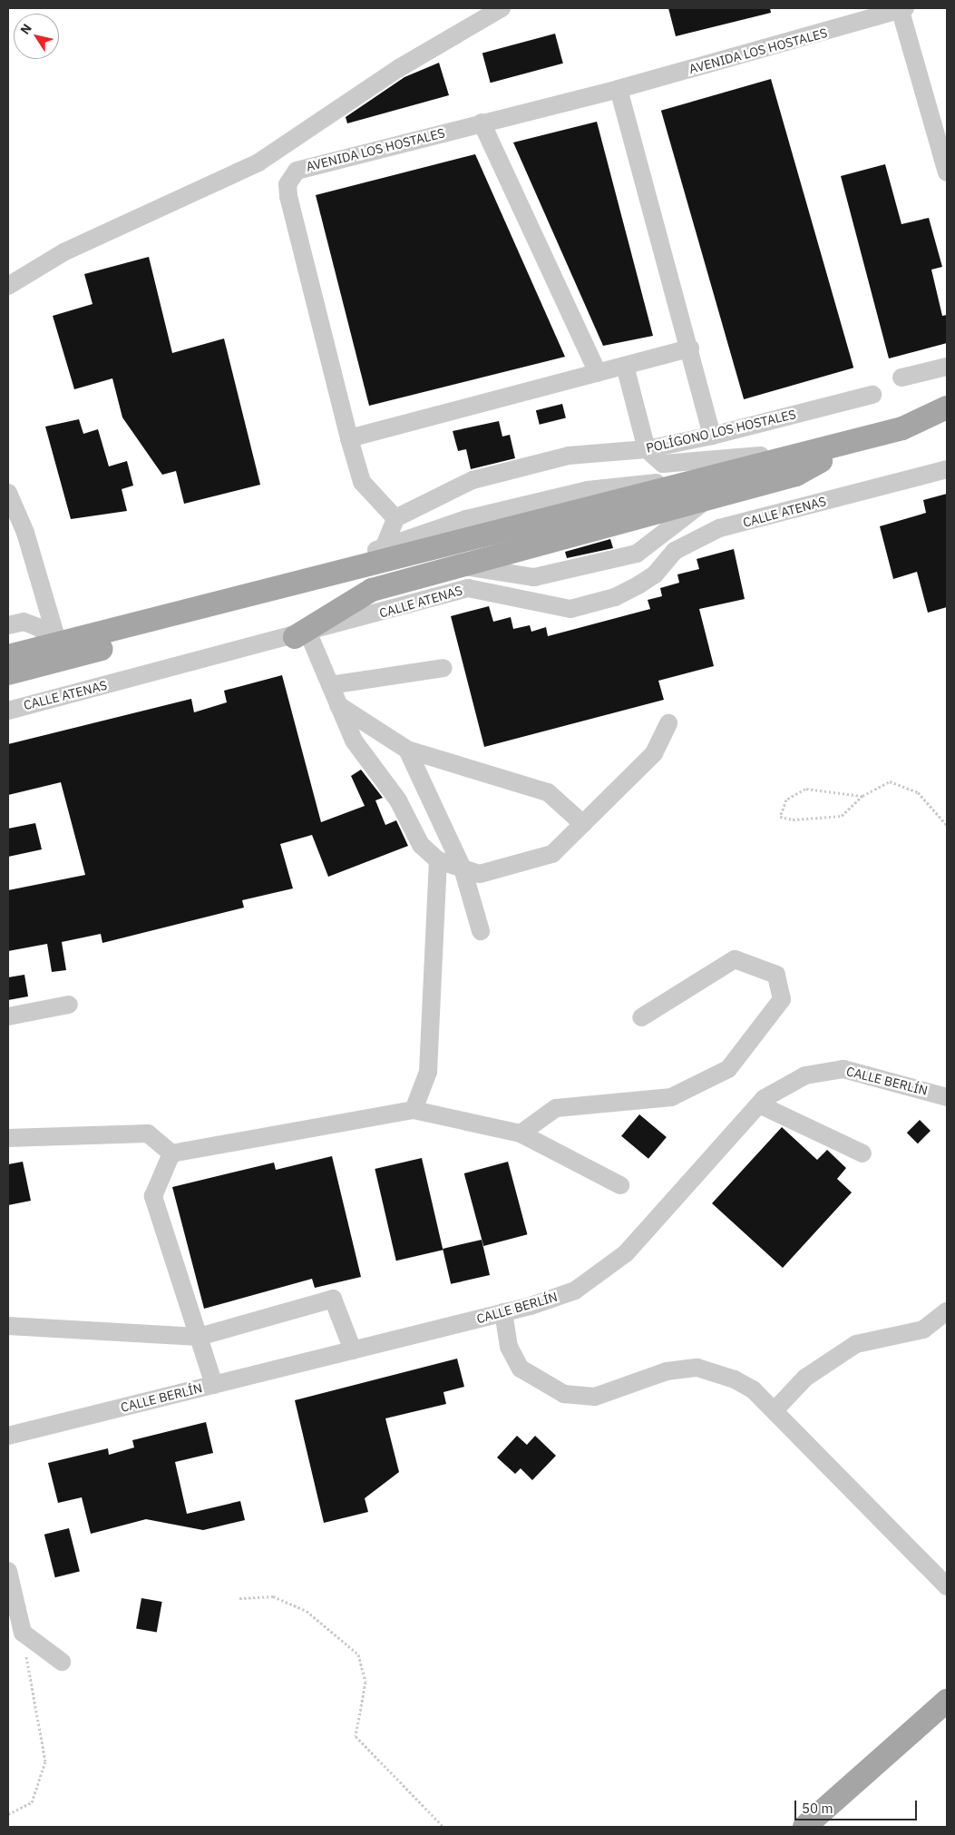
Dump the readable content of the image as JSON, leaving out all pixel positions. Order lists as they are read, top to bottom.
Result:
{
  "streets": {
    "street": [
      "AVENIDA LOS HOSTALES",
      "POLÍGONO LOS HOSTALES",
      "CALLE ATENAS",
      "CALLE BERLÍN"
    ]
  },
  "crossings": [
    ["AVENIDA LOS HOSTALES", "POLÍGONO LOS HOSTALES"]
  ],
  "scale_bar": "50 m",
  "north": "top left"
}
